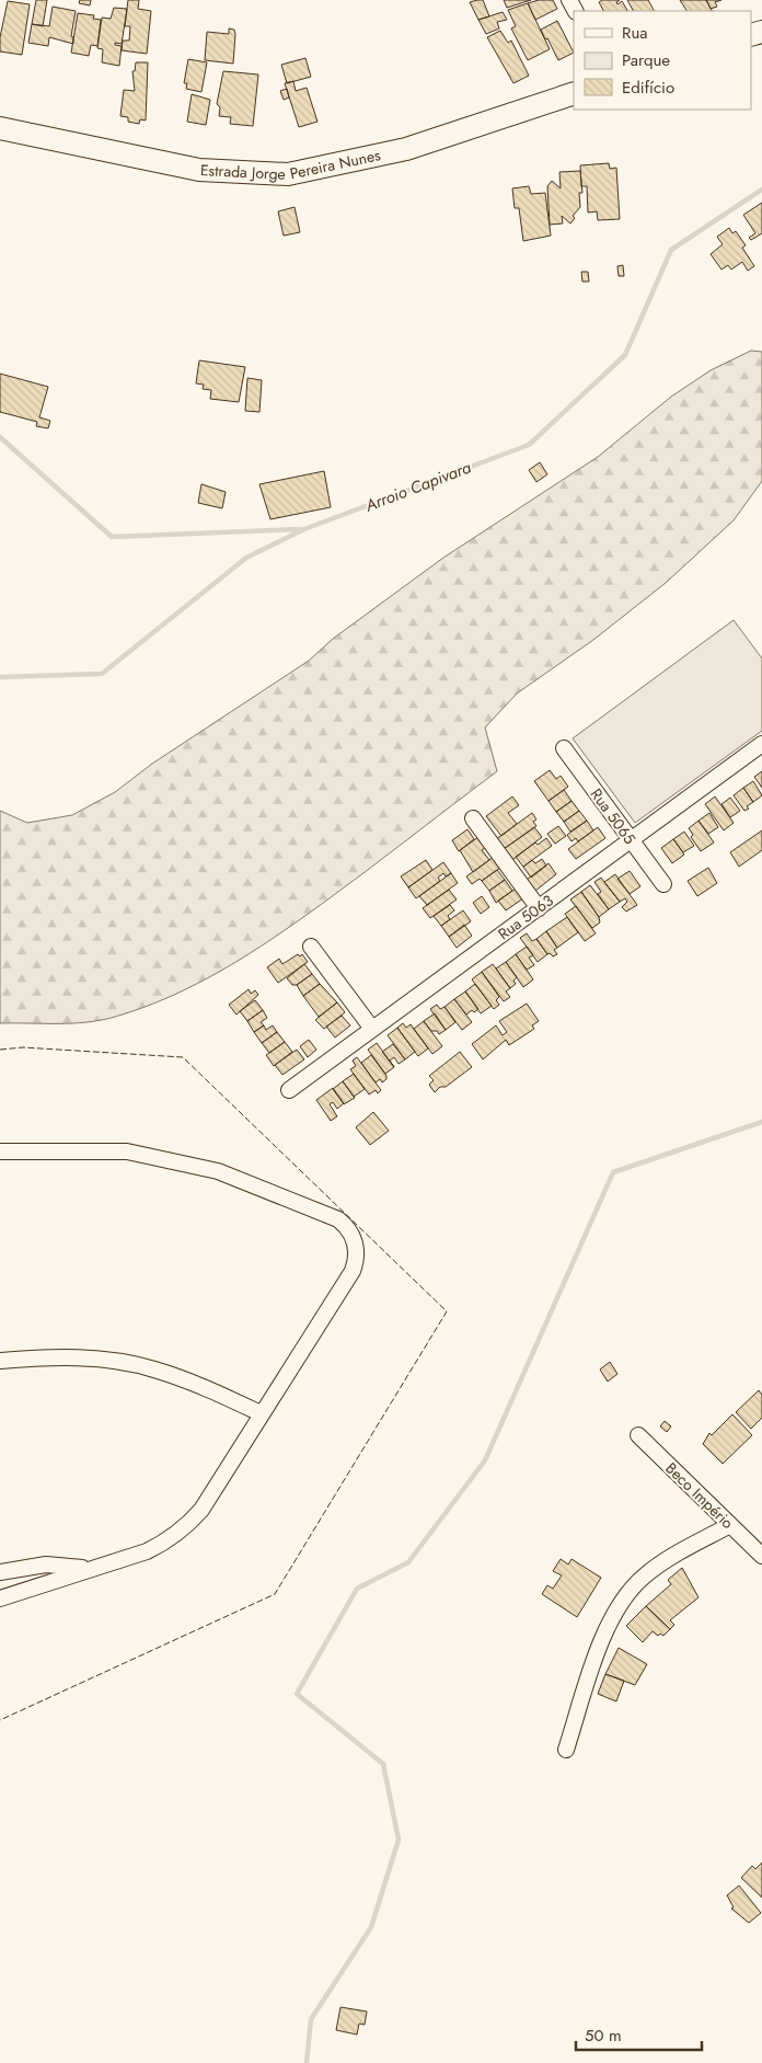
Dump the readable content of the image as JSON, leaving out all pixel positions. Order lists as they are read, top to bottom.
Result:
{
  "streets": {
    "street": [
      "Estrada Jorge Pereira Nunes",
      "Rua 5065",
      "Rua 5063",
      "Beco Império"
    ]
  },
  "crossings": [
    ["Rua 5065", "Rua 5063"]
  ],
  "water": ["Arroio Capivara"],
  "legend": ["Rua", "Parque", "Edifício"],
  "scale_bar": "50 m"
}
